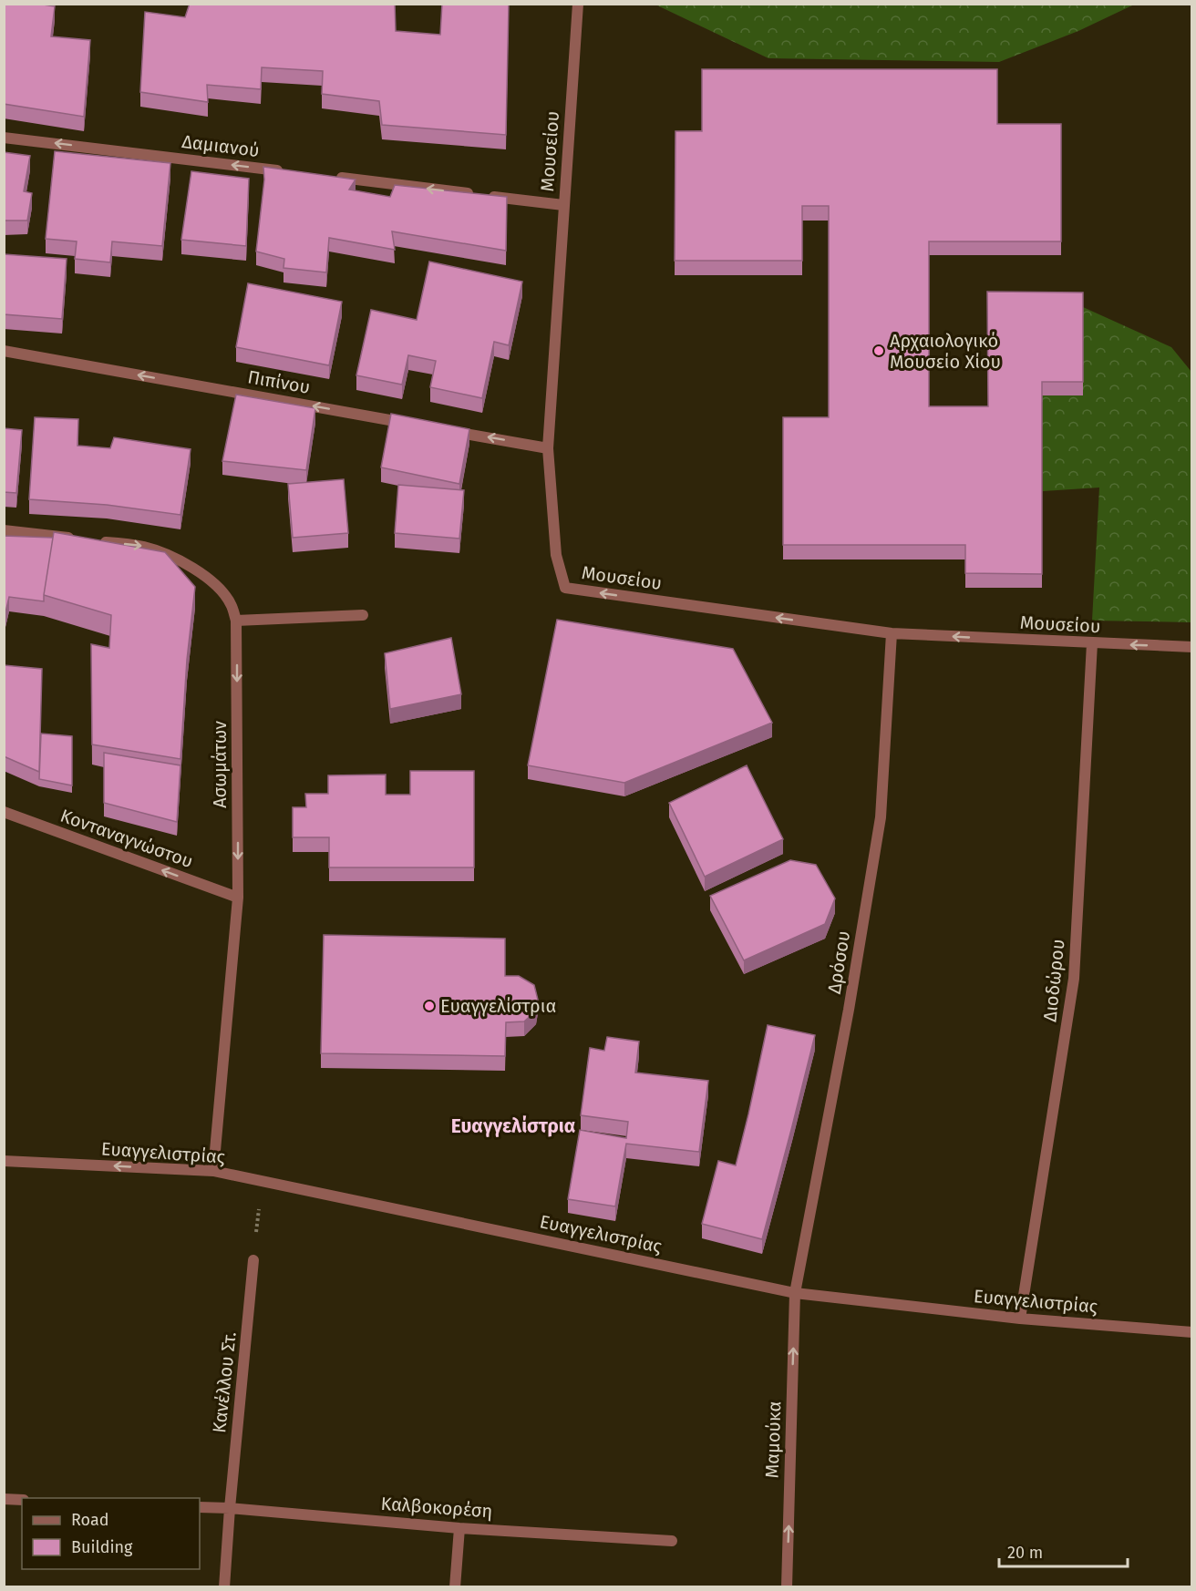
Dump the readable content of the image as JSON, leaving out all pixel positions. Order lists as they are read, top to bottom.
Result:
{
  "streets": {
    "street": [
      "Δαμιανού",
      "Μουσείου",
      "Πιπίνου",
      "Ασωμάτων",
      "Κονταναγνώστου",
      "Δρόσου",
      "Διοδώρου",
      "Ευαγγελιστρίας",
      "Κανέλλου Στ.",
      "Μαμούκα",
      "Καλβοκορέση"
    ]
  },
  "crossings": [
    ["Μουσείου", "Δρόσου"],
    ["Μουσείου", "Διοδώρου"],
    ["Ασωμάτων", "Κονταναγνώστου"],
    ["Ασωμάτων", "Ευαγγελιστρίας"],
    ["Δρόσου", "Ευαγγελιστρίας"],
    ["Δρόσου", "Μαμούκα"],
    ["Διοδώρου", "Ευαγγελιστρίας"],
    ["Ευαγγελιστρίας", "Μαμούκα"],
    ["Κανέλλου Στ.", "Καλβοκορέση"]
  ],
  "one_way": [
    "Δαμιανού",
    "Μουσείου",
    "Πιπίνου",
    "Ασωμάτων",
    "Κονταναγνώστου",
    "Μαμούκα"
  ],
  "districts": ["Ευαγγελίστρια"],
  "places": ["Αρχαιολογικό Μουσείο Χίου", "Ευαγγελίστρια"],
  "legend": ["Road", "Building"],
  "scale_bar": "20 m"
}
